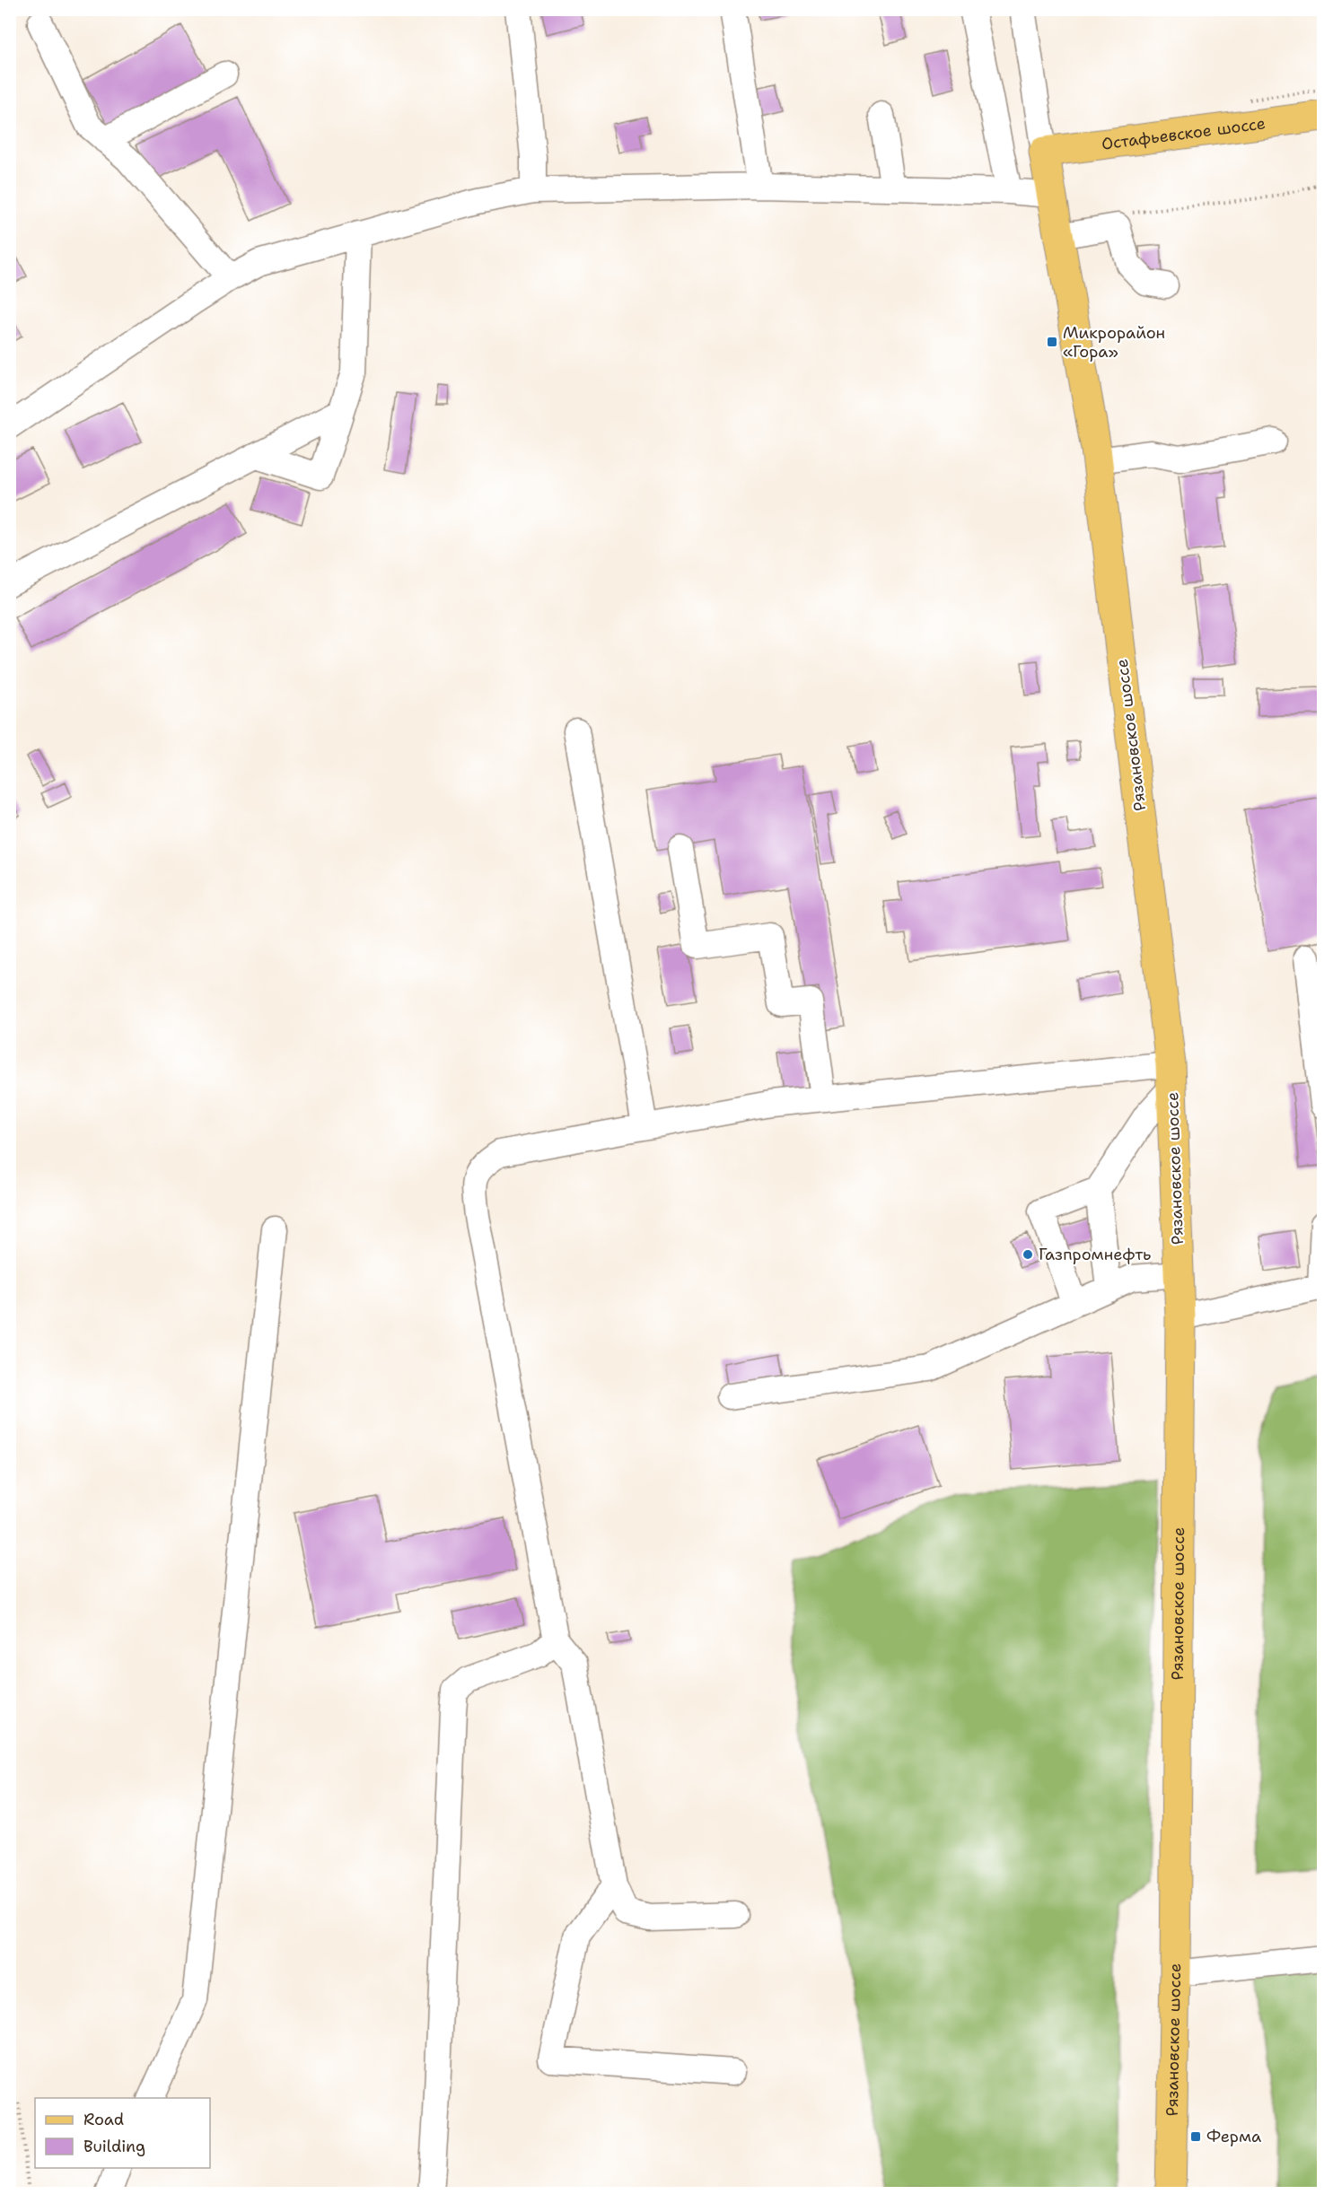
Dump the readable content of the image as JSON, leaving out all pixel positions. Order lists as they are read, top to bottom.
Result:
{
  "streets": {
    "main road": ["Остафьевское шоссе", "Рязановское шоссе"]
  },
  "crossings": [
    ["Остафьевское шоссе", "Рязановское шоссе"]
  ],
  "places": {
    "transit": ["Микрорайон «Гора»", "Ферма"],
    "other": ["Газпромнефть"]
  },
  "legend": ["Road", "Building"]
}
